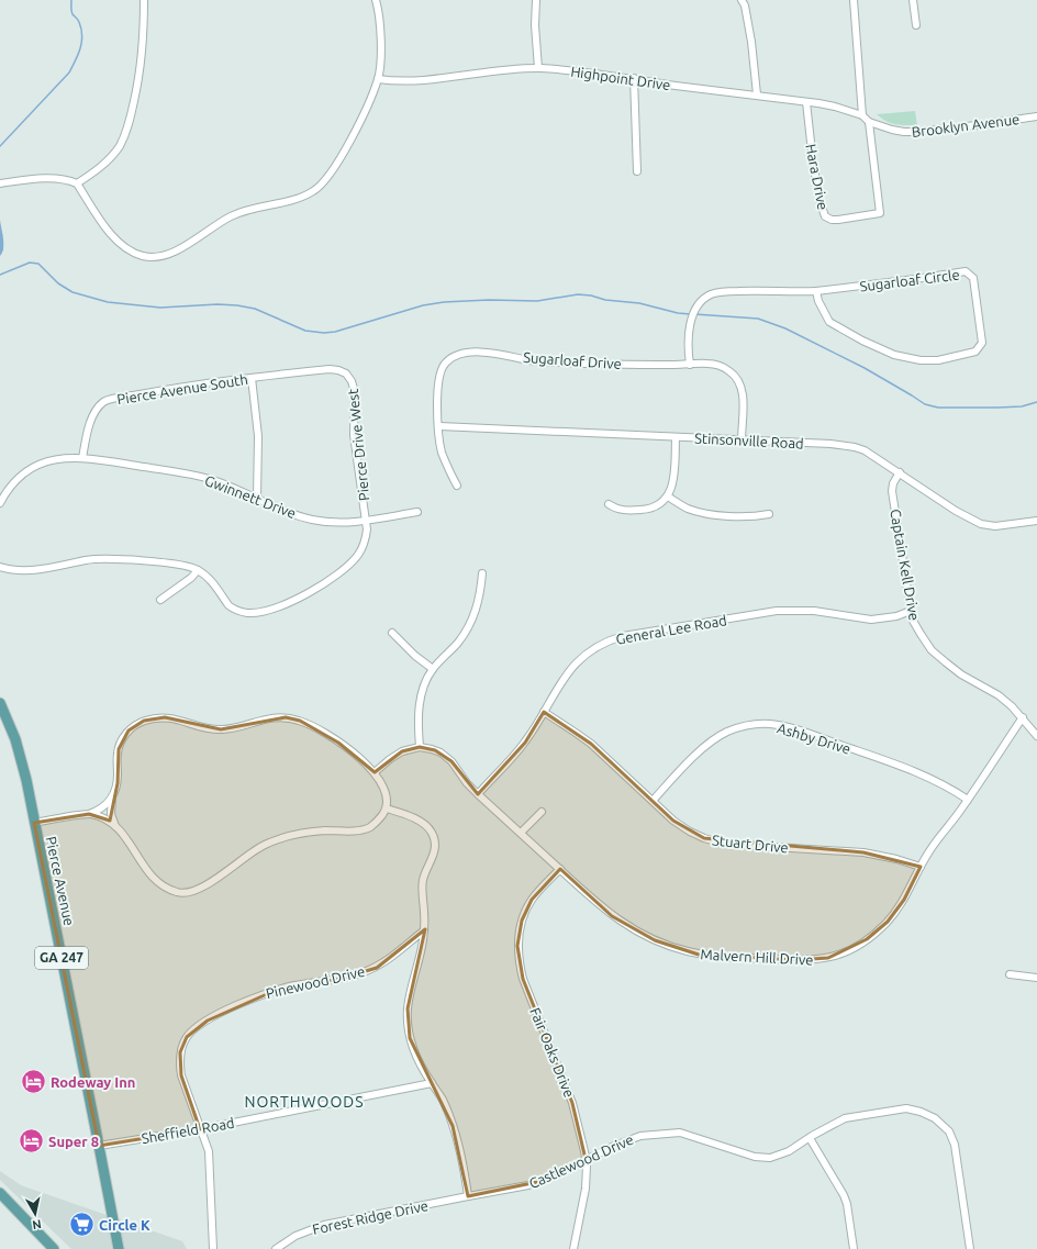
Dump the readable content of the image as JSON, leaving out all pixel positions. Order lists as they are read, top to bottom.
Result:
{
  "streets": {
    "main road": ["Pierce Avenue", "GA 247"],
    "street": [
      "Highpoint Drive",
      "Brooklyn Avenue",
      "Hara Drive",
      "Sugarloaf Circle",
      "Sugarloaf Drive",
      "Pierce Avenue South",
      "Stinsonville Road",
      "Pierce Drive West",
      "Gwinnett Drive",
      "Captain Kell Drive",
      "General Lee Road",
      "Ashby Drive",
      "Stuart Drive",
      "Malvern Hill Drive",
      "Pinewood Drive",
      "Fair Oaks Drive",
      "Sheffield Road",
      "Castlewood Drive",
      "Forest Ridge Drive"
    ]
  },
  "crossings": [
    ["Highpoint Drive", "Hara Drive"],
    ["Brooklyn Avenue", "Hara Drive"],
    ["Sugarloaf Circle", "Sugarloaf Drive"],
    ["Sugarloaf Drive", "Stinsonville Road"],
    ["Pierce Avenue South", "Pierce Drive West"],
    ["Pierce Avenue South", "Gwinnett Drive"],
    ["Stinsonville Road", "Captain Kell Drive"],
    ["Pierce Drive West", "Gwinnett Drive"],
    ["Captain Kell Drive", "General Lee Road"],
    ["Captain Kell Drive", "Malvern Hill Drive"],
    ["General Lee Road", "Stuart Drive"],
    ["General Lee Road", "Malvern Hill Drive"],
    ["Ashby Drive", "Stuart Drive"],
    ["Ashby Drive", "Malvern Hill Drive"],
    ["Stuart Drive", "Malvern Hill Drive"],
    ["Pierce Avenue", "Sheffield Road"],
    ["Malvern Hill Drive", "Fair Oaks Drive"],
    ["Pinewood Drive", "Sheffield Road"],
    ["Fair Oaks Drive", "Castlewood Drive"],
    ["Castlewood Drive", "Forest Ridge Drive"]
  ],
  "districts": ["NORTHWOODS"],
  "places": {
    "hotel": ["Rodeway Inn", "Super 8"],
    "supermarket": ["Circle K"]
  },
  "north": "bottom"
}
